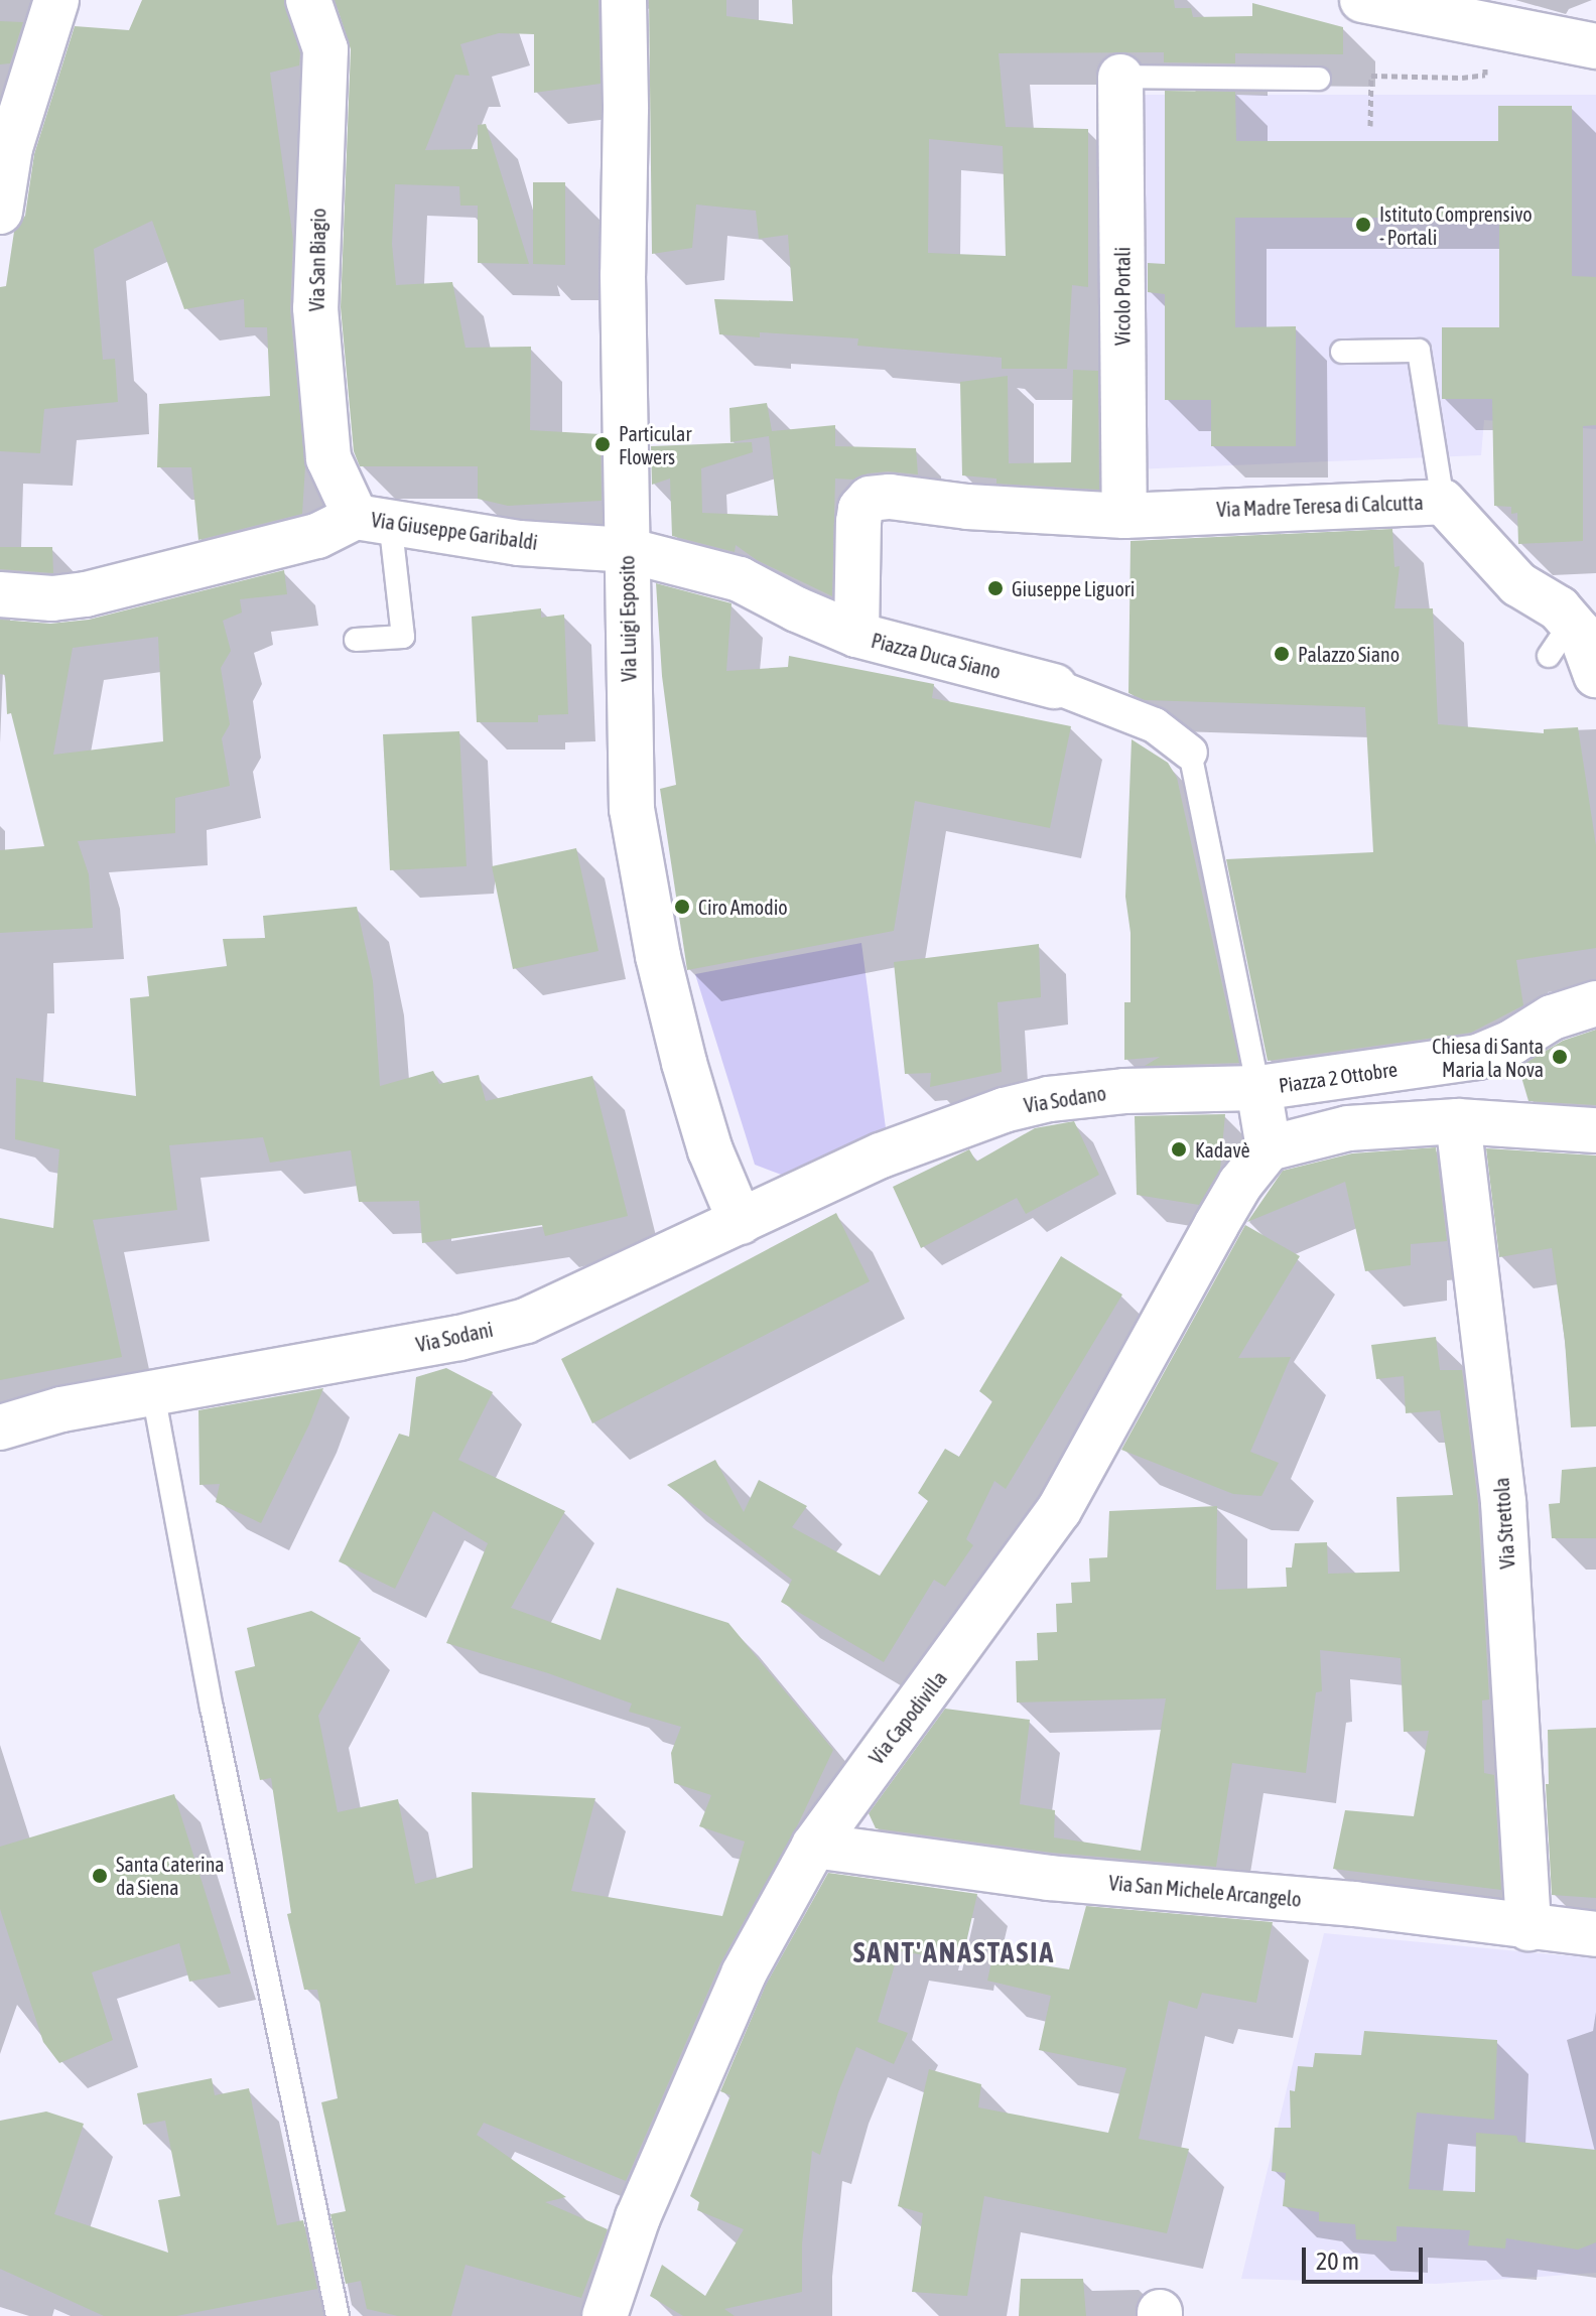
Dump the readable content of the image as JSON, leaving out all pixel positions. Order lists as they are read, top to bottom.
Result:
{
  "streets": {
    "street": [
      "Via San Biagio",
      "Vicolo Portali",
      "Via Madre Teresa di Calcutta",
      "Via Giuseppe Garibaldi",
      "Via Luigi Esposito",
      "Piazza Duca Siano",
      "Piazza 2 Ottobre",
      "Via Sodano",
      "Via Sodani",
      "Via Strettola",
      "Via Capodivilla",
      "Via San Michele Arcangelo"
    ]
  },
  "crossings": [
    ["Via San Biagio", "Via Giuseppe Garibaldi"],
    ["Vicolo Portali", "Via Madre Teresa di Calcutta"],
    ["Via Madre Teresa di Calcutta", "Piazza Duca Siano"],
    ["Via Giuseppe Garibaldi", "Via Luigi Esposito"],
    ["Via Giuseppe Garibaldi", "Piazza Duca Siano"],
    ["Via Luigi Esposito", "Via Sodani"],
    ["Piazza 2 Ottobre", "Via Sodano"],
    ["Piazza 2 Ottobre", "Via Capodivilla"],
    ["Via Sodano", "Via Sodani"],
    ["Via Strettola", "Via San Michele Arcangelo"],
    ["Via Capodivilla", "Via San Michele Arcangelo"]
  ],
  "districts": ["SANT'ANASTASIA"],
  "places": [
    "Istituto Comprensivo - Portali",
    "Particular Flowers",
    "Giuseppe Liguori",
    "Palazzo Siano",
    "Ciro Amodio",
    "Chiesa di Santa Maria la Nova",
    "Kadavè",
    "Santa Caterina da Siena"
  ],
  "scale_bar": "20 m"
}
